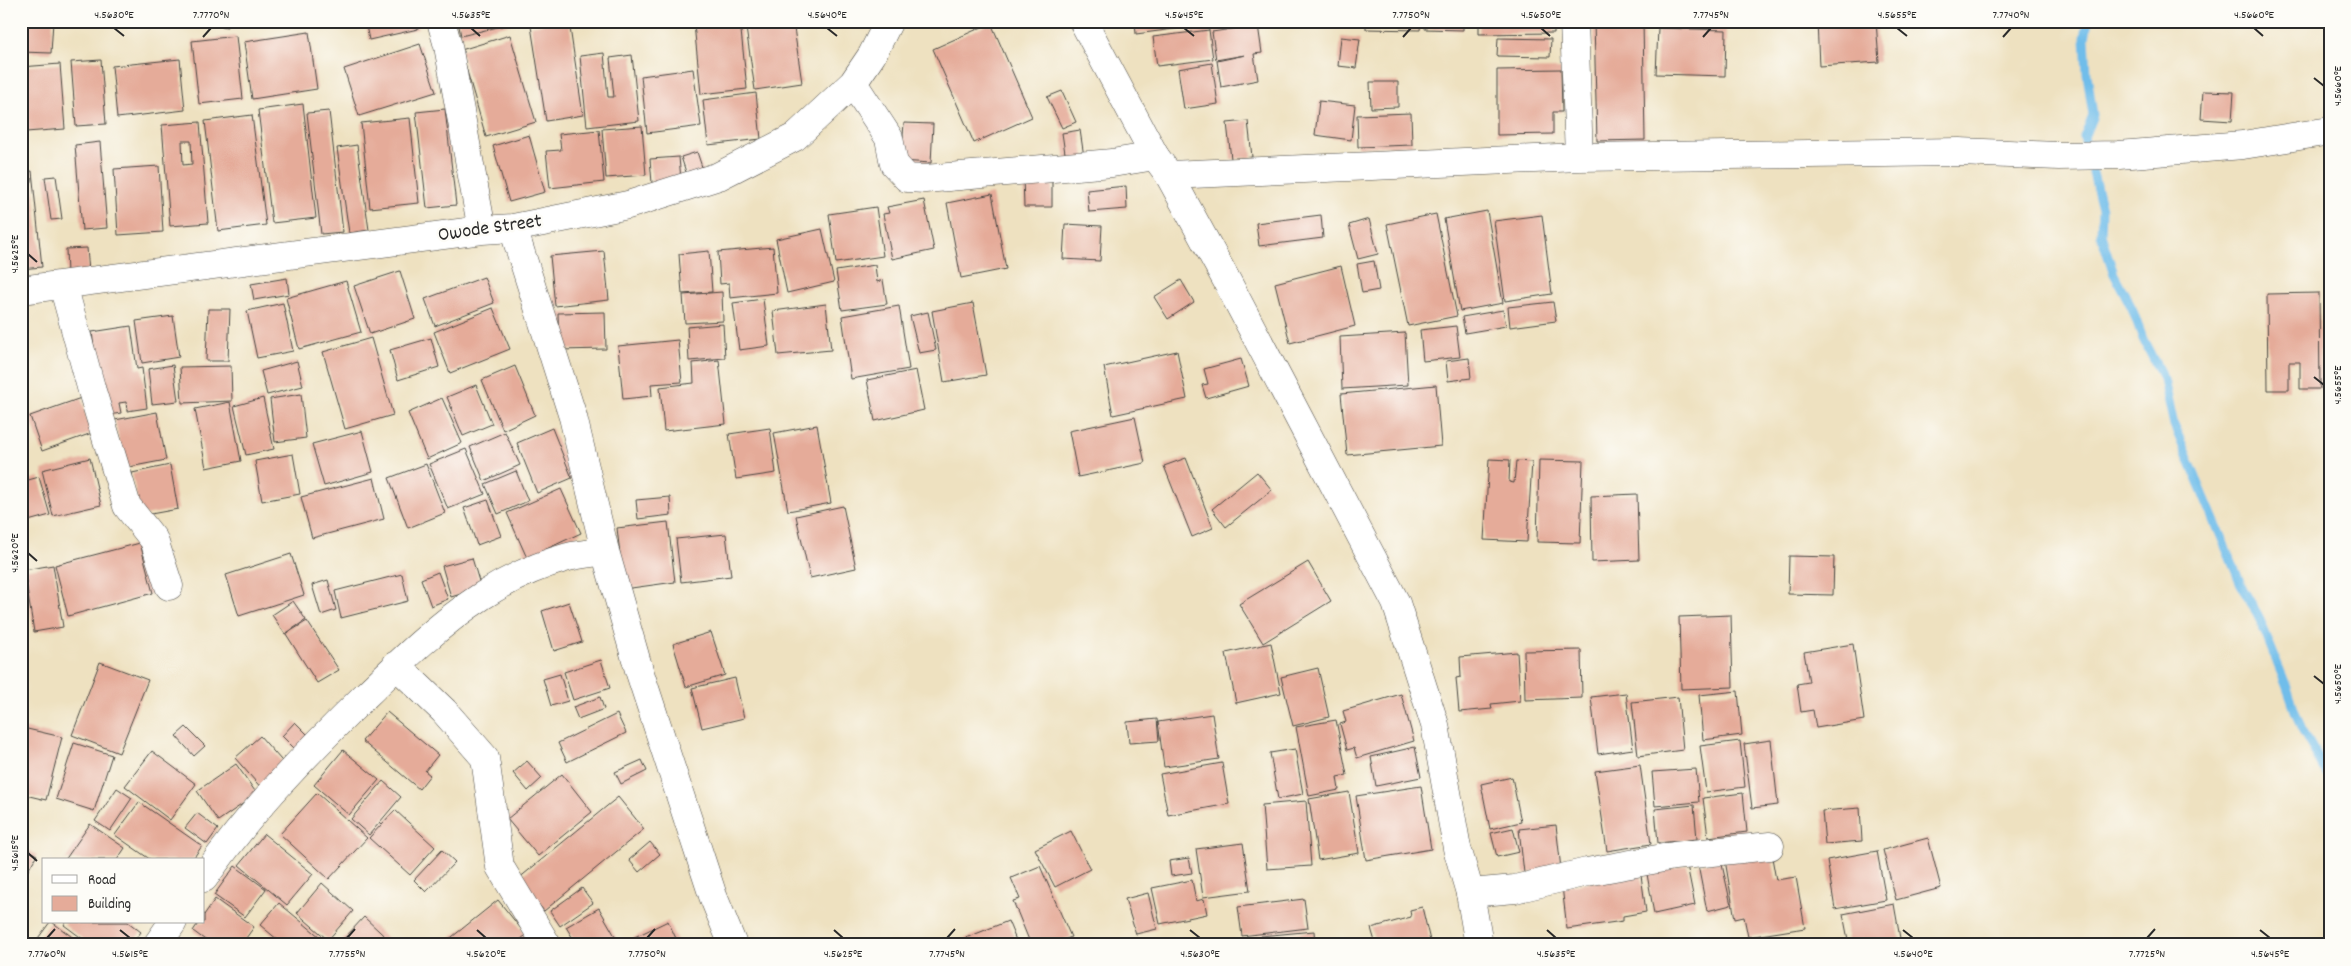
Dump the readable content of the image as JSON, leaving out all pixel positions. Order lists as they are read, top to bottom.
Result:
{
  "streets": {
    "street": ["Owode Street"]
  },
  "legend": ["Road", "Building"],
  "coordinates": [
    "4.5630°E",
    "7.7770°N",
    "4.5635°E",
    "4.5640°E",
    "4.5645°E",
    "7.7750°N",
    "4.5650°E",
    "7.7745°N",
    "4.5655°E",
    "7.7740°N",
    "4.5660°E",
    "4.5625°E",
    "4.5620°E",
    "4.5615°E",
    "7.7760°N",
    "7.7755°N",
    "7.7725°N"
  ]
}
